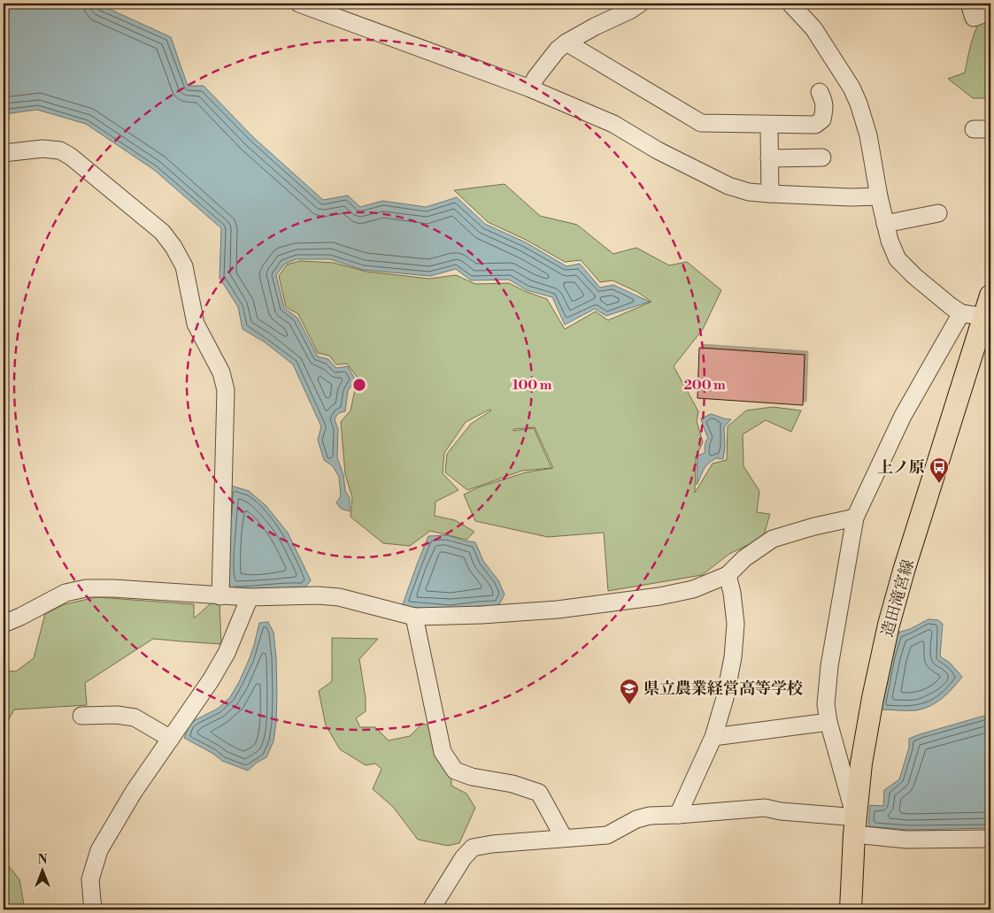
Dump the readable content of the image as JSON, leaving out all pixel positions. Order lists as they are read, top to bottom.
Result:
{
  "streets": {
    "main road": ["造田滝宮線"]
  },
  "places": {
    "bus stop": ["上ノ原"],
    "school or university": ["県立農業経営高等学校"]
  },
  "north": "top",
  "rings": ["100 m", "200 m"]
}
